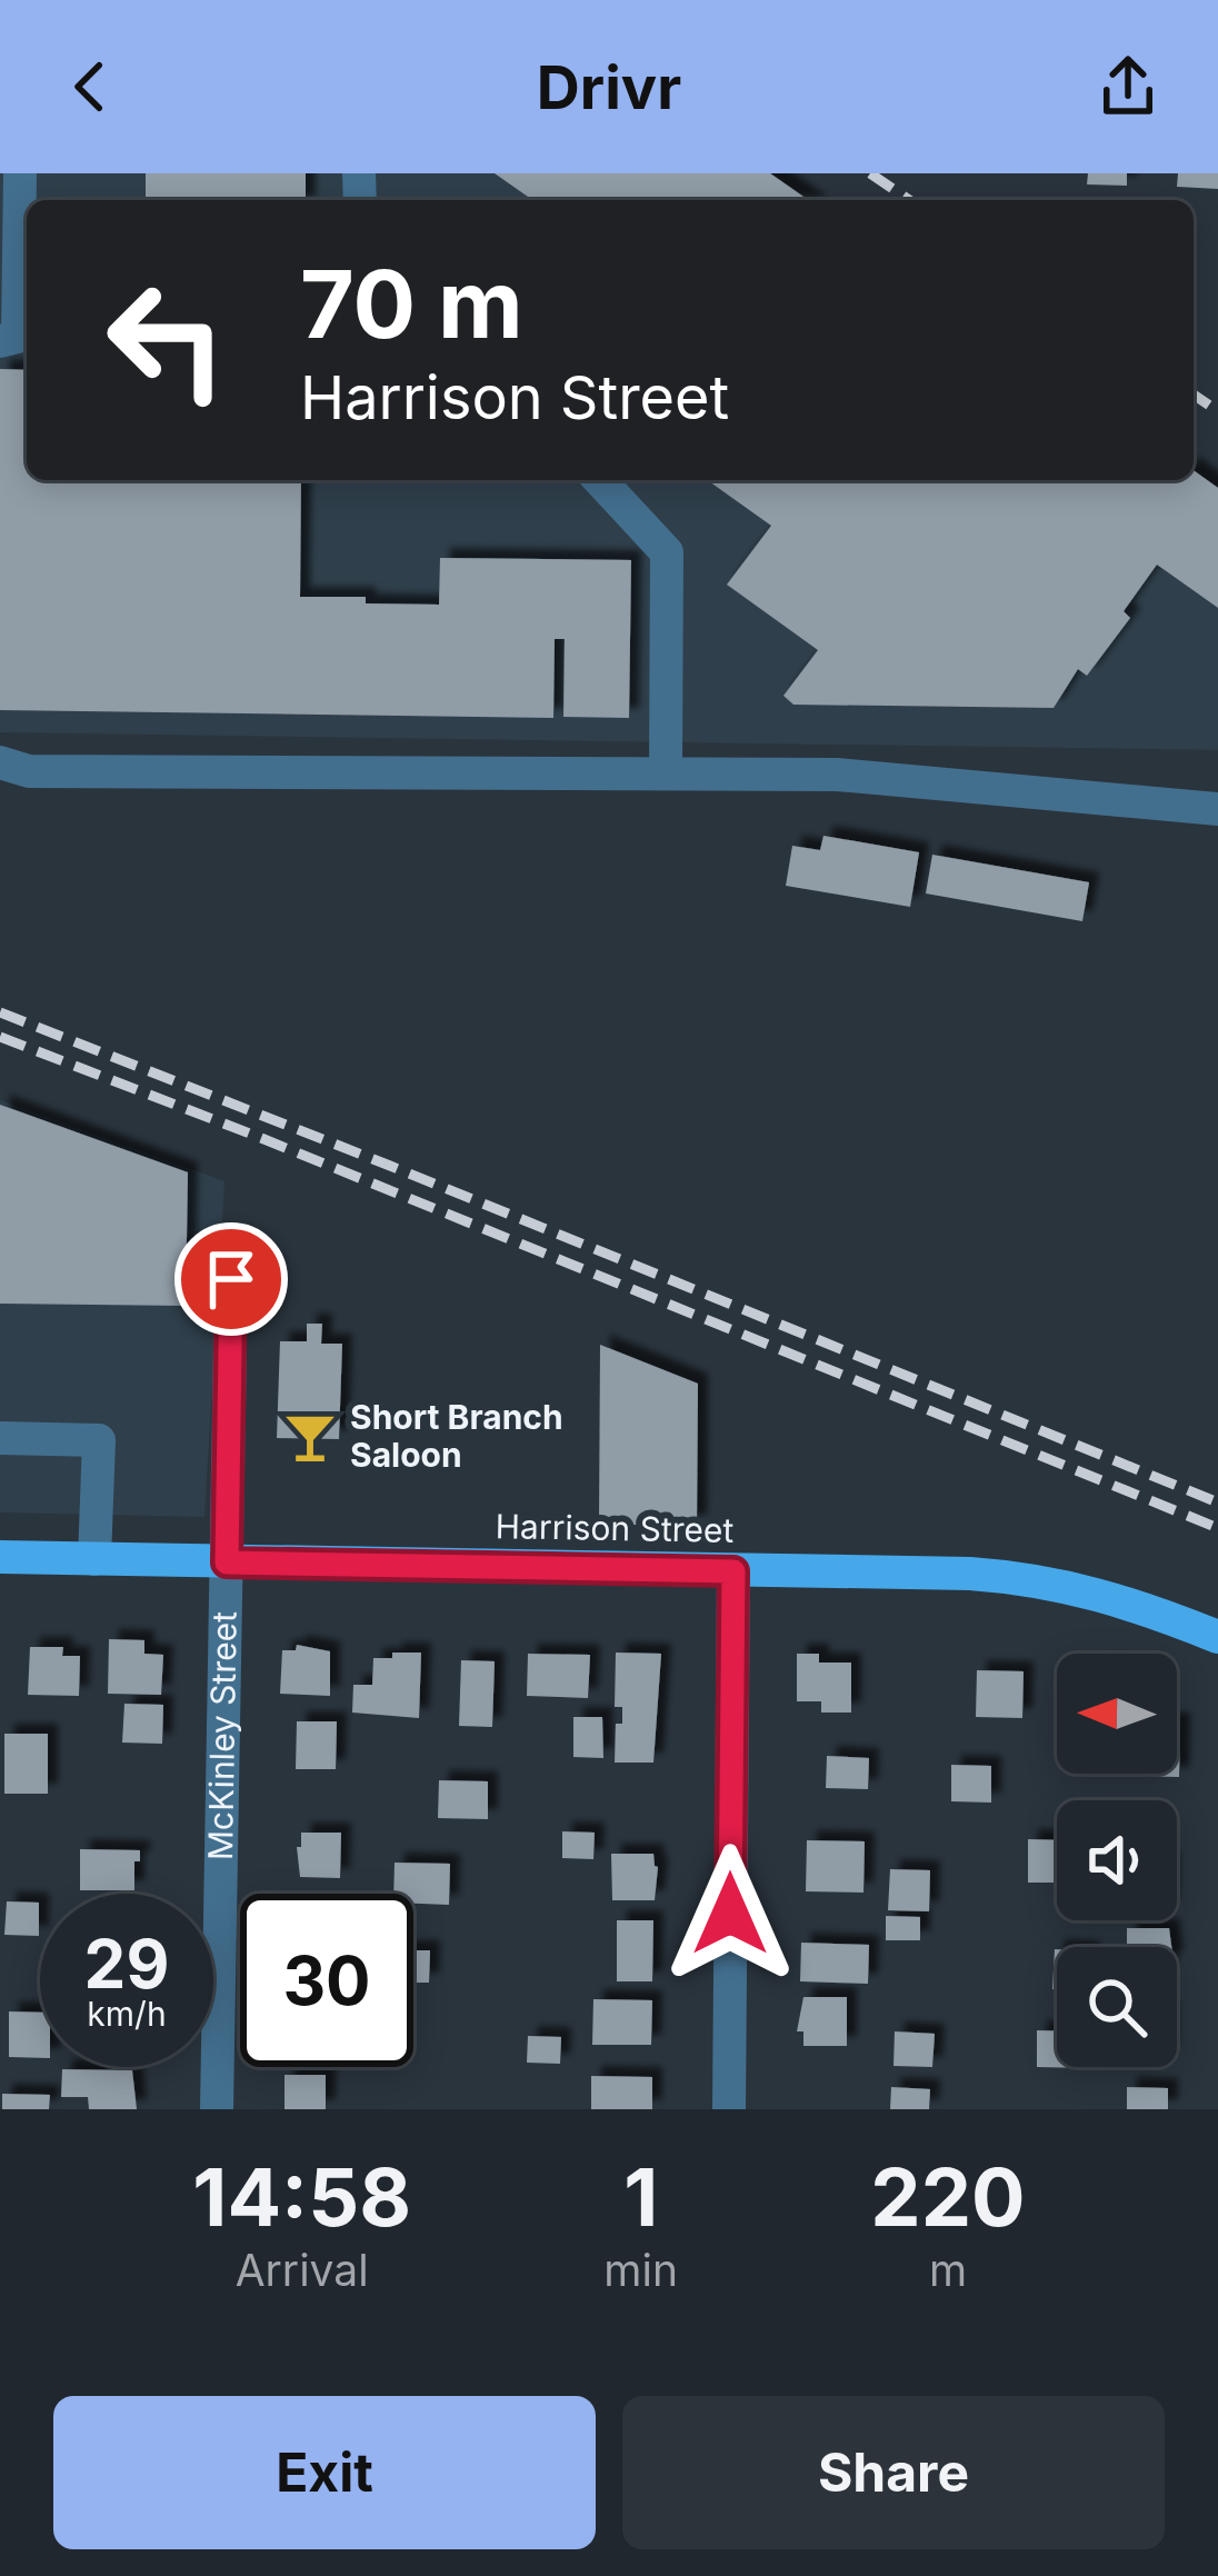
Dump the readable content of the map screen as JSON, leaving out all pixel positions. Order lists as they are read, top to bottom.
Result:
{
  "streets": {
    "main road": ["Harrison Street"],
    "street": ["McKinley Street"]
  },
  "crossings": [
    ["Harrison Street", "McKinley Street"]
  ],
  "places": {
    "bar": ["Short Branch Saloon"]
  },
  "north": "left",
  "page": {
    "header": "Drivr",
    "turn": ["70 m", "Harrison Street"],
    "speed": "29 km/h",
    "limit": "30",
    "eta": [
      "14:58",
      "Arrival",
      "1",
      "min",
      "220",
      "m"
    ],
    "buttons": ["Exit", "Share"]
  }
}
